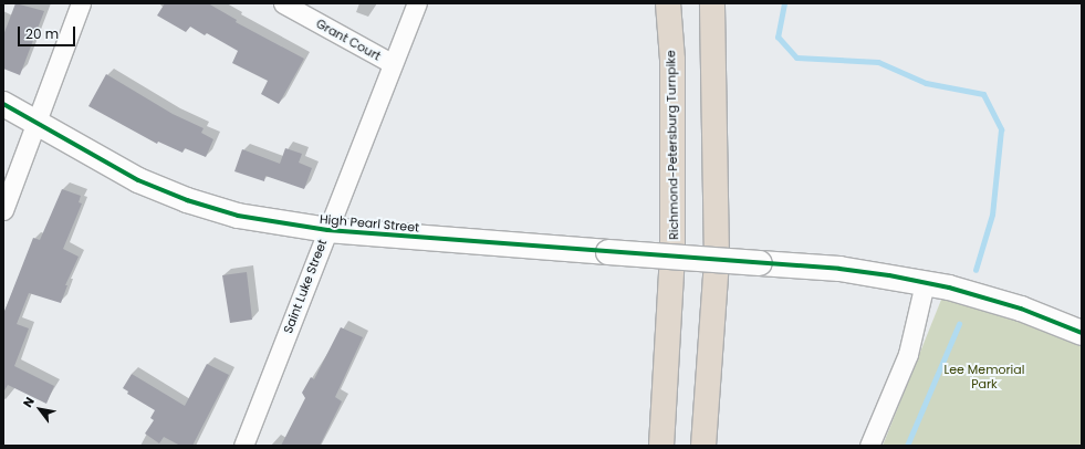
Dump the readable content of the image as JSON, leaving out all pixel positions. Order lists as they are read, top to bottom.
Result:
{
  "streets": {
    "highway": ["Richmond-Petersburg Turnpike"],
    "street": ["Grant Court", "High Pearl Street", "Saint Luke Street"]
  },
  "crossings": [
    ["Grant Court", "Saint Luke Street"],
    ["High Pearl Street", "Saint Luke Street"]
  ],
  "parks": ["Lee Memorial Park"],
  "scale_bar": "20 m",
  "north": "top left"
}
